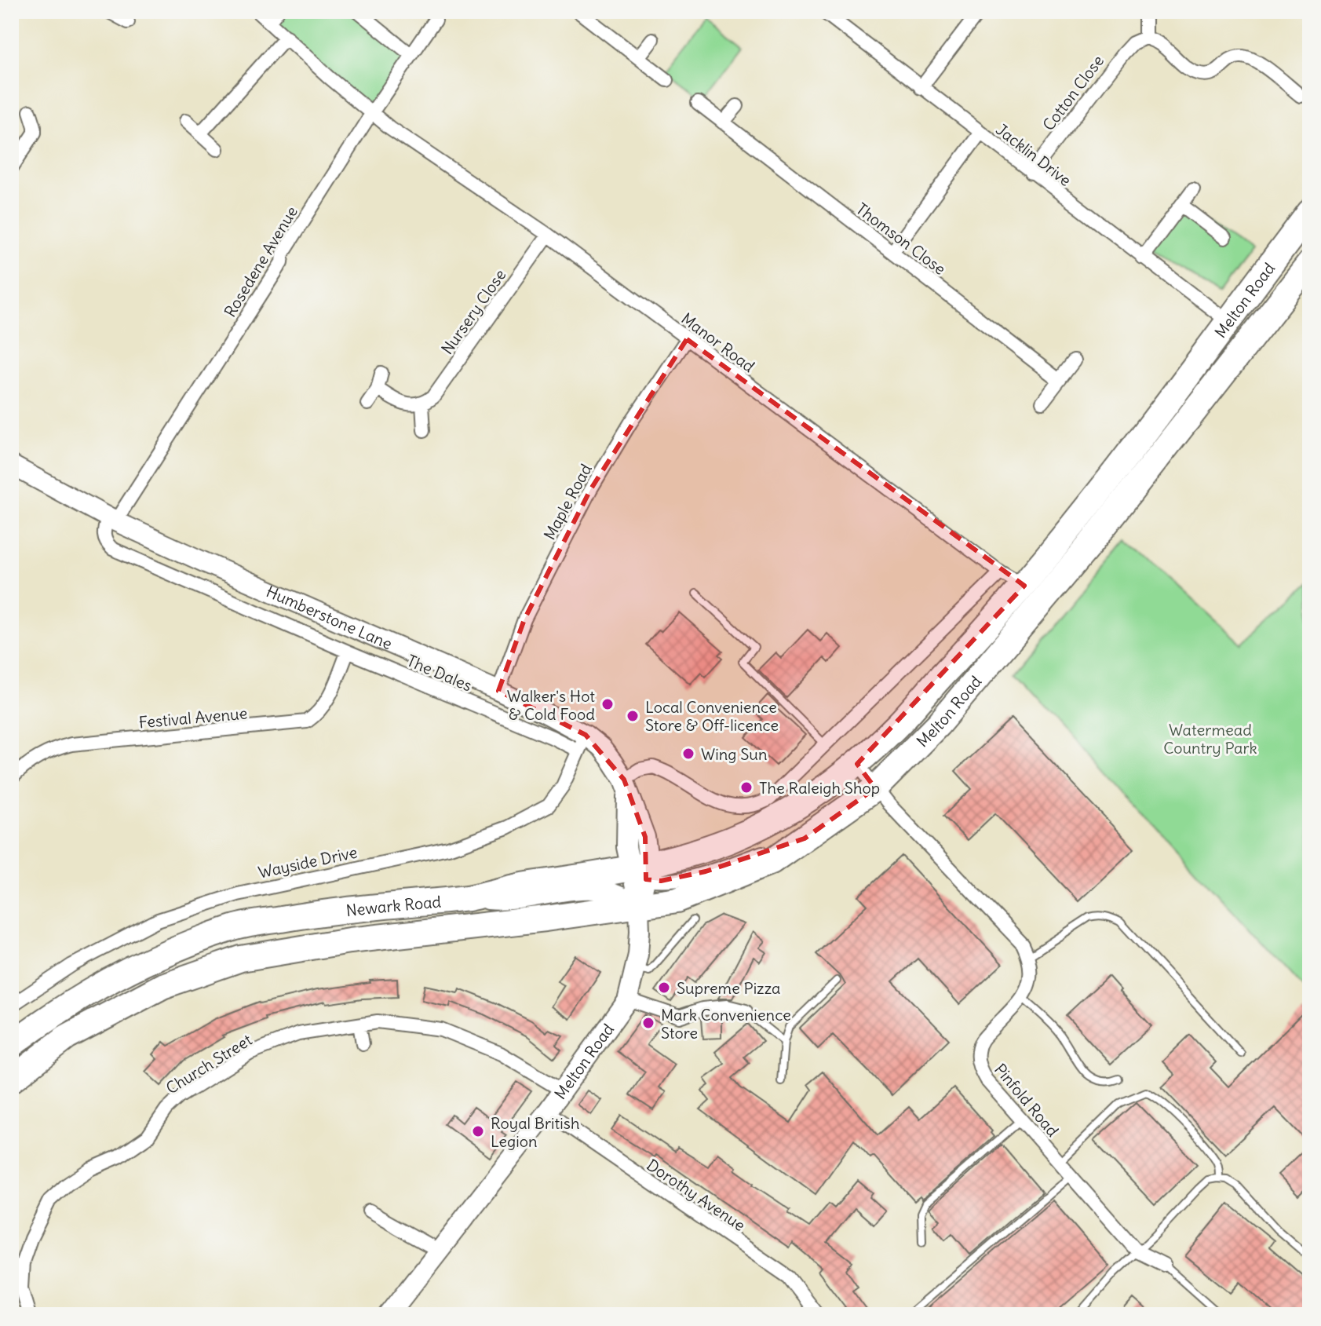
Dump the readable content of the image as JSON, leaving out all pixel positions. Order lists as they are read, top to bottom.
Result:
{
  "streets": {
    "highway": ["Melton Road", "Newark Road"],
    "street": [
      "Cotton Close",
      "Jacklin Drive",
      "Thomson Close",
      "Rosedene Avenue",
      "Nursery Close",
      "Manor Road",
      "Maple Road",
      "Humberstone Lane",
      "The Dales",
      "Festival Avenue",
      "Wayside Drive",
      "Church Street",
      "Pinfold Road",
      "Dorothy Avenue"
    ]
  },
  "crossings": [
    ["Cotton Close", "Jacklin Drive"],
    ["Jacklin Drive", "Melton Road"],
    ["Rosedene Avenue", "Manor Road"],
    ["Rosedene Avenue", "Humberstone Lane"],
    ["Rosedene Avenue", "The Dales"],
    ["Melton Road", "Manor Road"],
    ["Melton Road", "Newark Road"],
    ["Melton Road", "Church Street"],
    ["Melton Road", "Dorothy Avenue"],
    ["Nursery Close", "Manor Road"],
    ["Manor Road", "Maple Road"],
    ["Maple Road", "Humberstone Lane"],
    ["Humberstone Lane", "The Dales"],
    ["Humberstone Lane", "Wayside Drive"],
    ["The Dales", "Festival Avenue"],
    ["The Dales", "Wayside Drive"]
  ],
  "parks": ["Watermead Country Park"],
  "places": [
    "Walker's Hot & Cold Food",
    "Local Convenience Store & Off-licence",
    "Wing Sun",
    "The Raleigh Shop",
    "Supreme Pizza",
    "Mark Convenience Store",
    "Royal British Legion"
  ]
}
